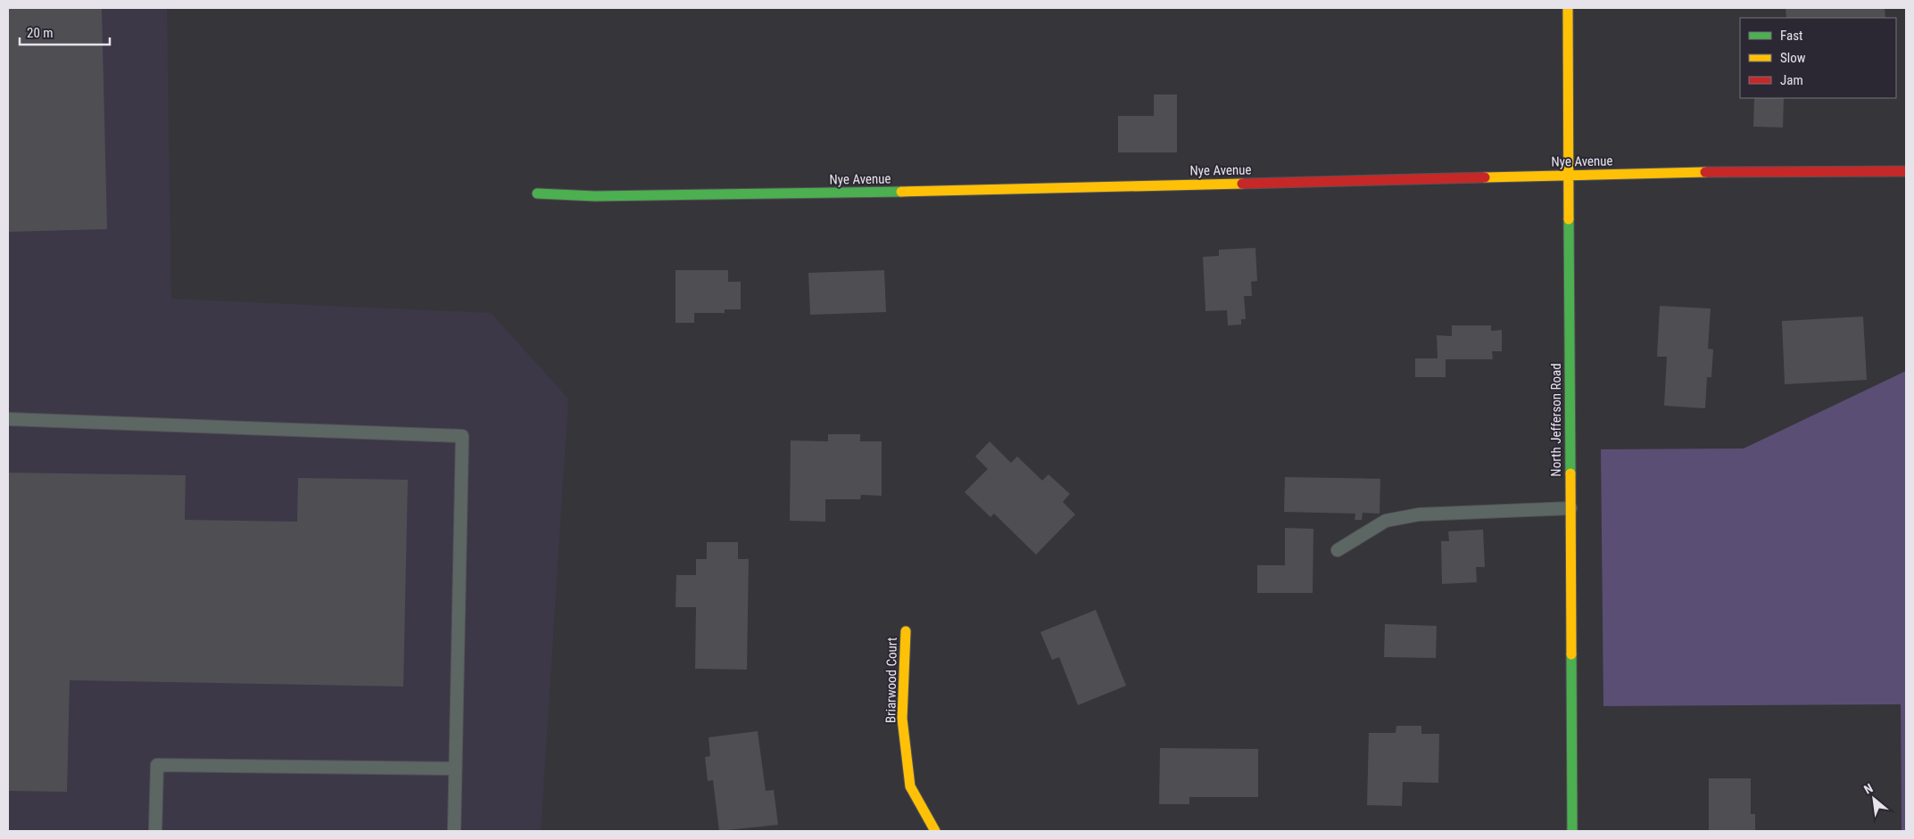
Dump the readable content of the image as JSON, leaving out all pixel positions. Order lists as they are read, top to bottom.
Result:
{
  "streets": {
    "street": ["Nye Avenue", "North Jefferson Road", "Briarwood Court"]
  },
  "crossings": [
    ["Nye Avenue", "North Jefferson Road"]
  ],
  "legend": ["Fast", "Slow", "Jam"],
  "scale_bar": "20 m",
  "north": "top left"
}
